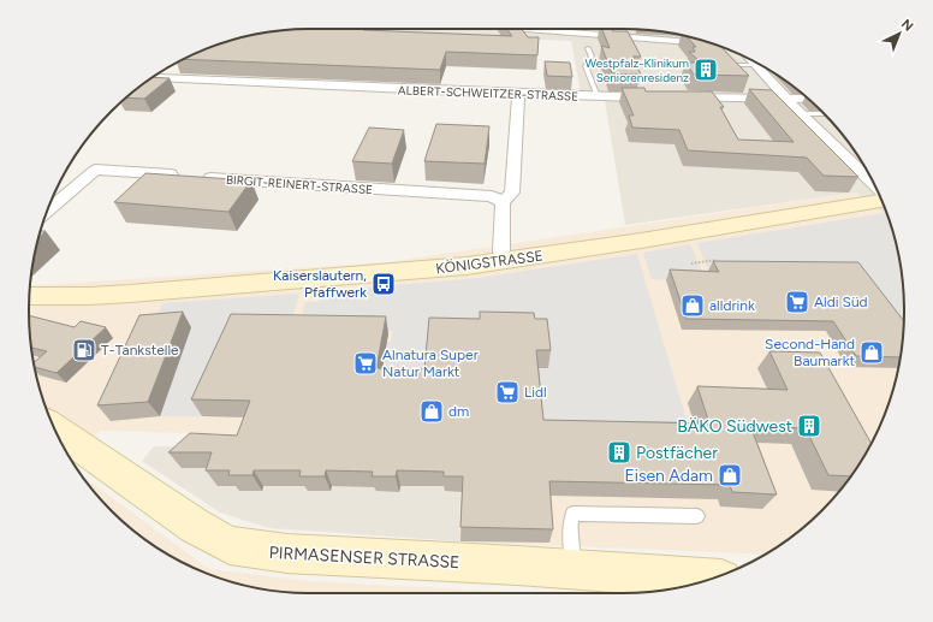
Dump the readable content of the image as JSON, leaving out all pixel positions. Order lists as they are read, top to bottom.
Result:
{
  "streets": {
    "main road": ["KÖNIGSTRASSE", "PIRMASENSER STRASSE"],
    "street": ["ALBERT-SCHWEITZER-STRASSE", "BIRGIT-REINERT-STRASSE"]
  },
  "places": {
    "building": ["Westpfalz-Klinikum Seniorenresidenz", "BÄKO Südwest", "Postfächer"],
    "bus stop": ["Kaiserslautern, Pfaffwerk"],
    "supermarket": ["Aldi Süd", "Alnatura Super Natur Markt", "Lidl"],
    "shop": [
      "alldrink",
      "Second-Hand Baumarkt",
      "dm",
      "Eisen Adam"
    ],
    "fuel station": ["T-Tankstelle"]
  },
  "north": "top right"
}
